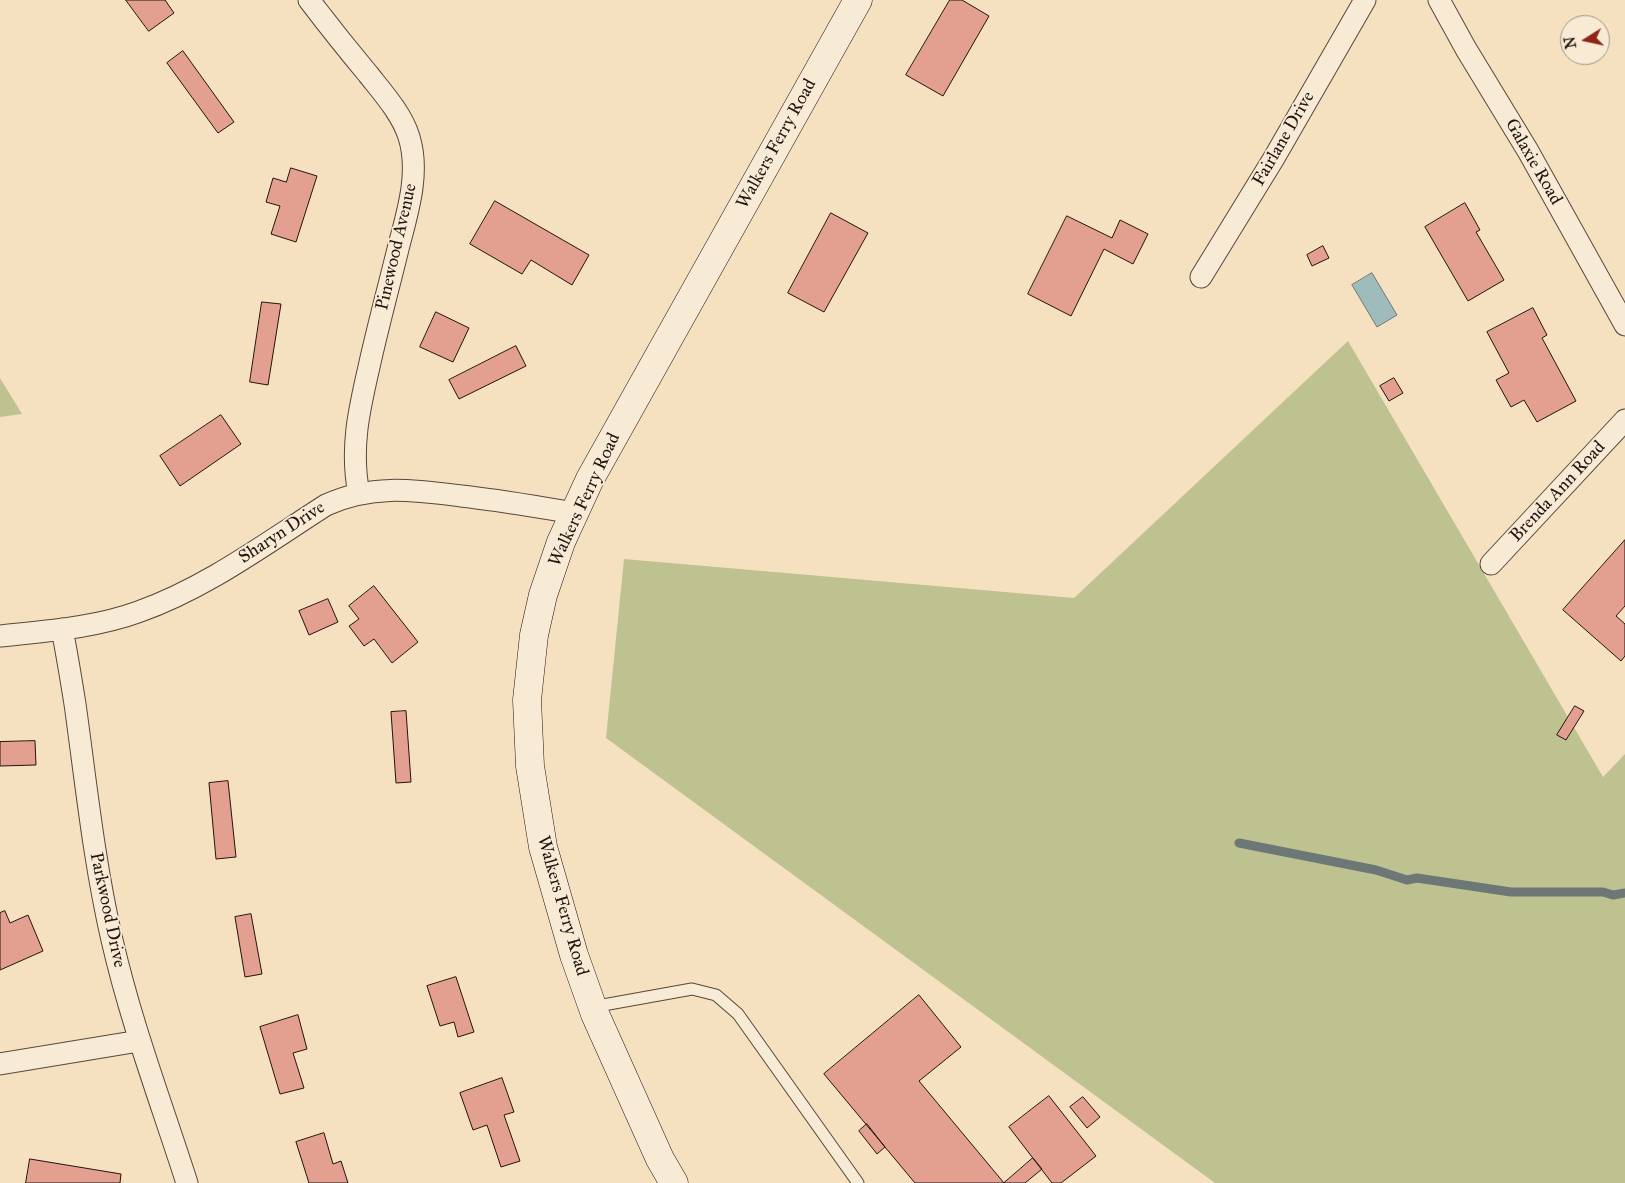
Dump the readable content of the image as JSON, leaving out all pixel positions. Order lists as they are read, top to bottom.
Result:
{
  "streets": {
    "street": [
      "Fairlane Drive",
      "Walkers Ferry Road",
      "Galaxie Road",
      "Pinewood Avenue",
      "Brenda Ann Road",
      "Sharyn Drive",
      "Parkwood Drive"
    ]
  },
  "crossings": [
    ["Walkers Ferry Road", "Sharyn Drive"],
    ["Pinewood Avenue", "Sharyn Drive"],
    ["Sharyn Drive", "Parkwood Drive"]
  ],
  "north": "left"
}
